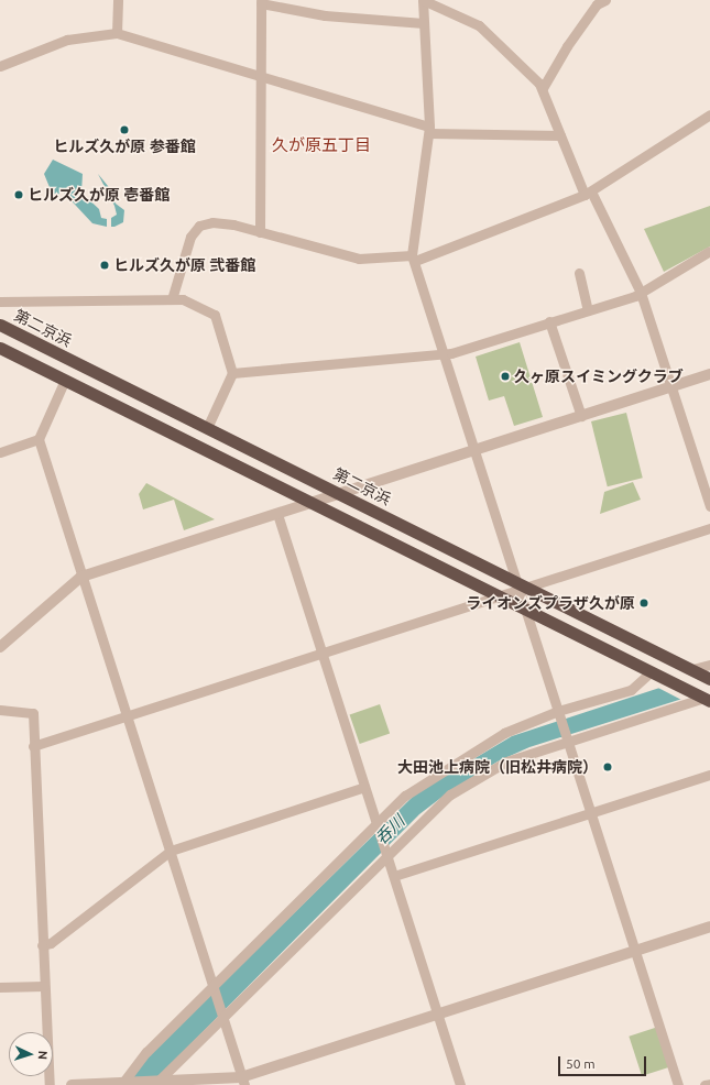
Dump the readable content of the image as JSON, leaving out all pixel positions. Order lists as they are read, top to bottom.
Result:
{
  "streets": {
    "highway": ["第二京浜"]
  },
  "districts": ["久が原五丁目"],
  "water": ["呑川"],
  "places": [
    "ヒルズ久が原 参番館",
    "ヒルズ久が原 壱番館",
    "ヒルズ久が原 弐番館",
    "久ヶ原スイミングクラブ",
    "ライオンズプラザ久が原",
    "大田池上病院（旧松井病院）"
  ],
  "scale_bar": "50 m",
  "north": "right"
}
